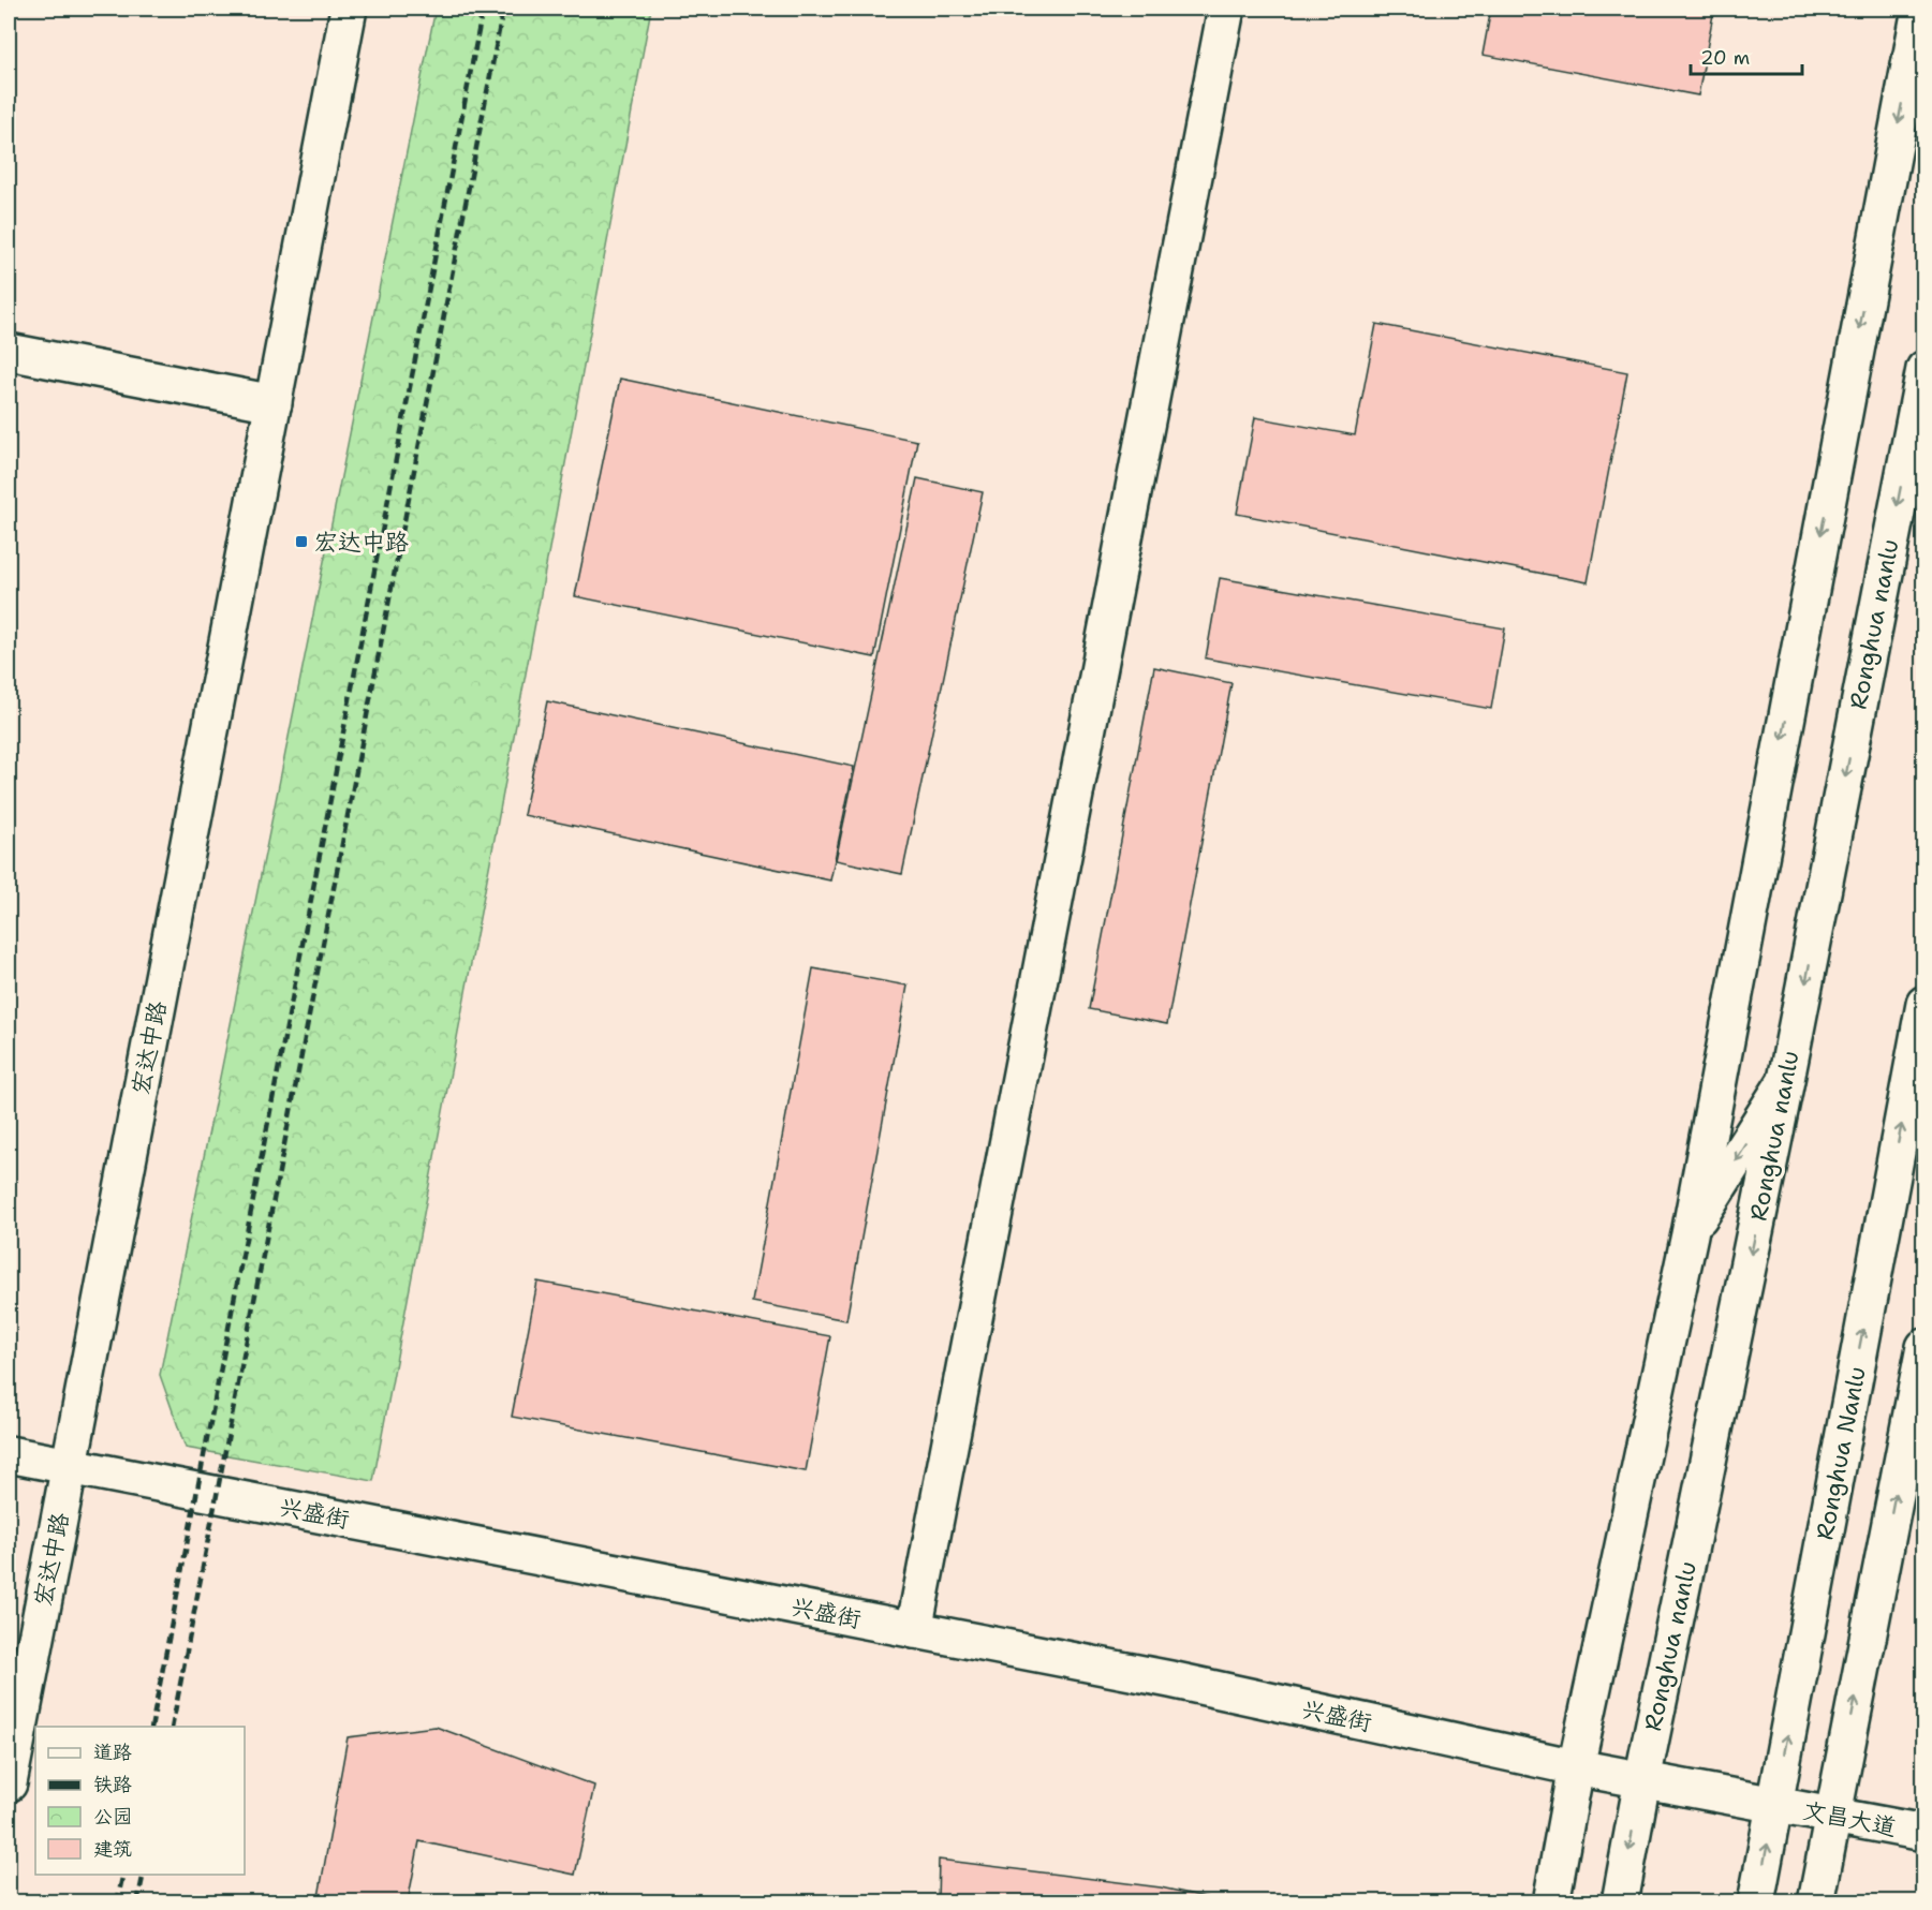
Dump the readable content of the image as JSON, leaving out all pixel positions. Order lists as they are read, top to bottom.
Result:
{
  "streets": {
    "street": [
      "Ronghua nanlu",
      "宏达中路",
      "Ronghua Nanlu",
      "兴盛街",
      "文昌大道"
    ]
  },
  "crossings": [
    ["Ronghua nanlu", "兴盛街"],
    ["Ronghua nanlu", "文昌大道"],
    ["宏达中路", "兴盛街"],
    ["Ronghua Nanlu", "文昌大道"],
    ["兴盛街", "文昌大道"]
  ],
  "places": {
    "transit": ["宏达中路"]
  },
  "legend": [
    "道路",
    "铁路",
    "公园",
    "建筑"
  ],
  "scale_bar": "20 m"
}
